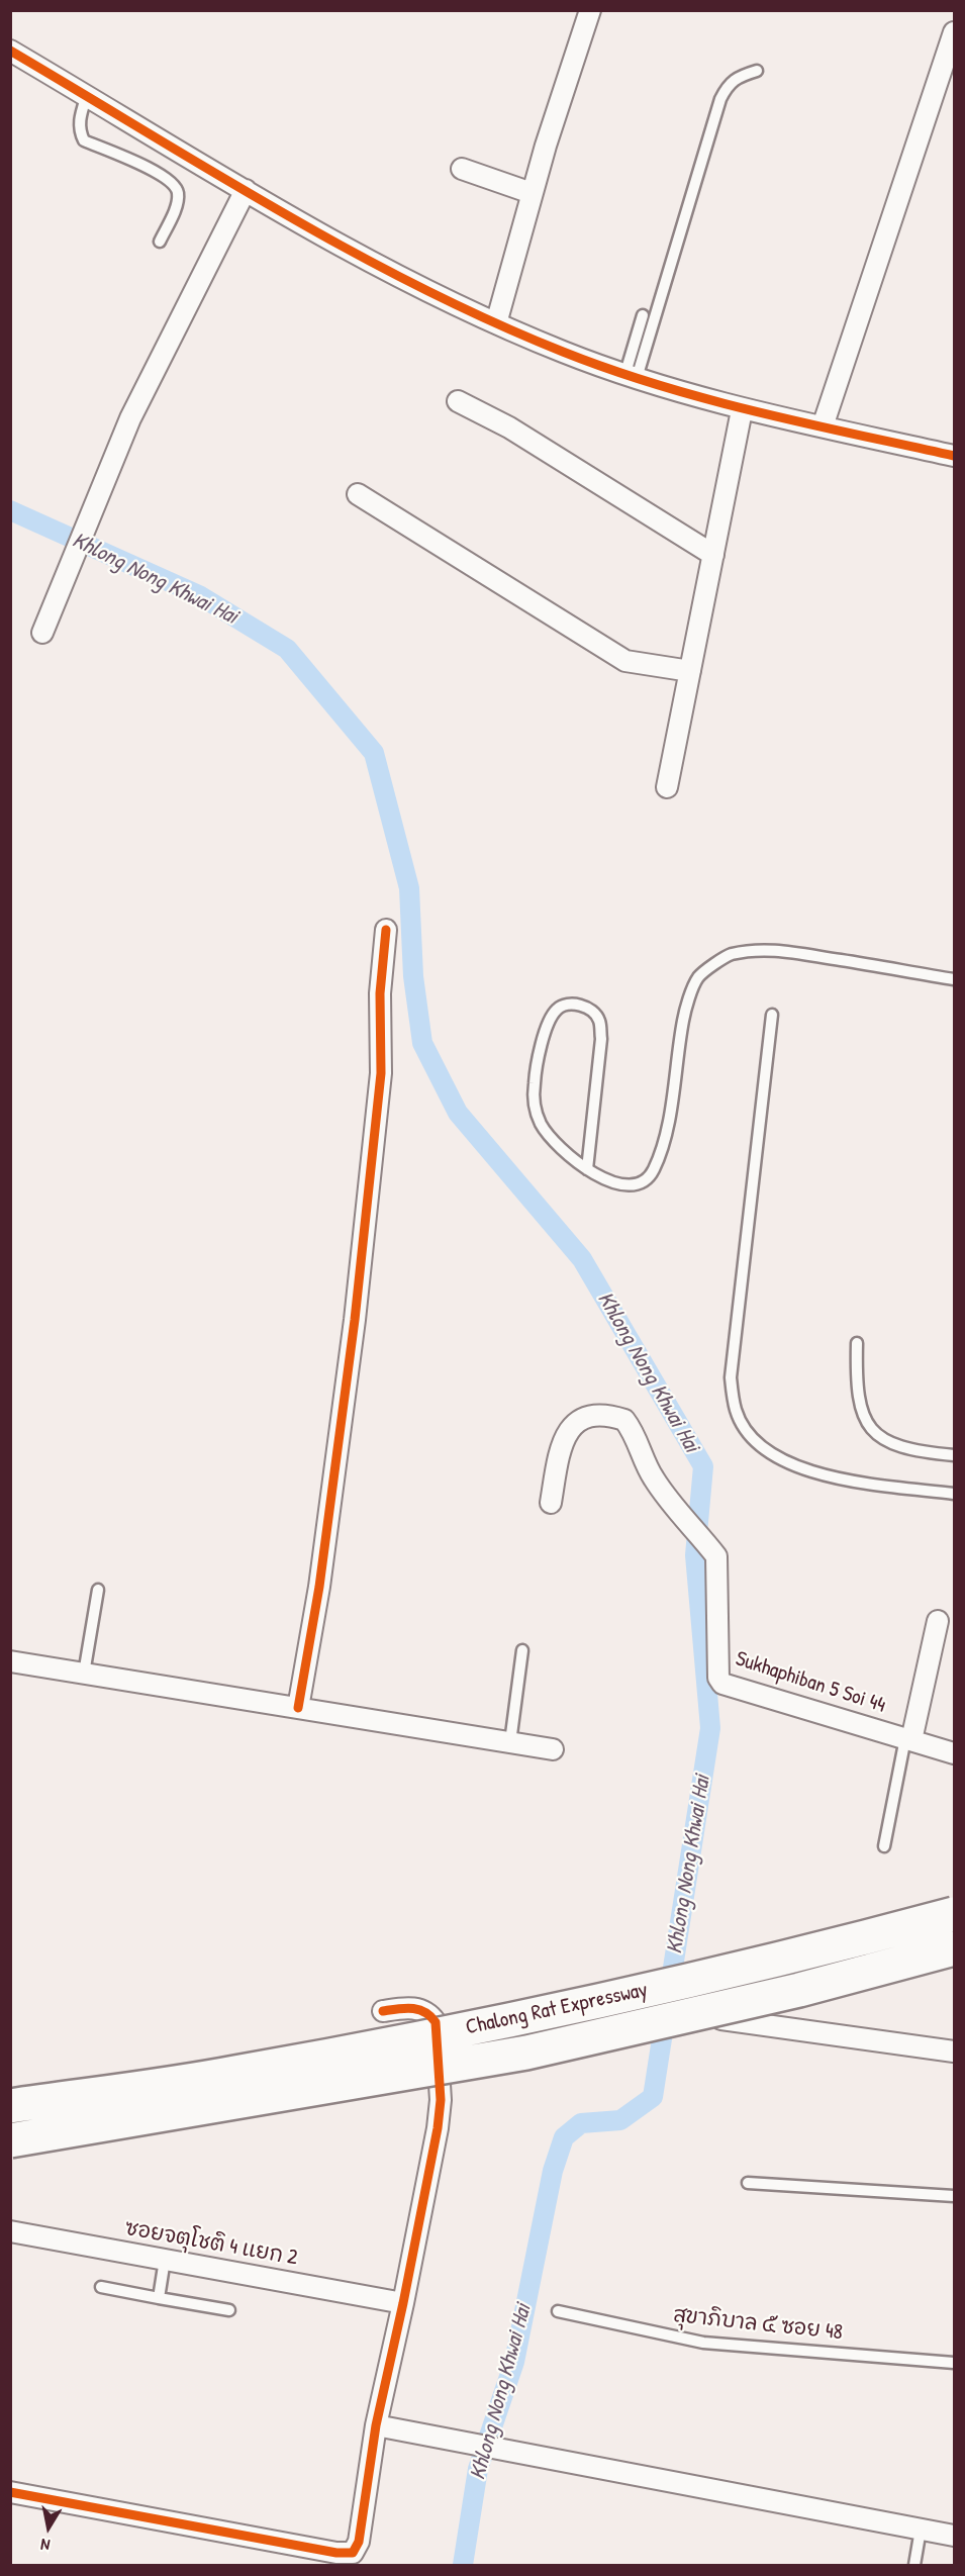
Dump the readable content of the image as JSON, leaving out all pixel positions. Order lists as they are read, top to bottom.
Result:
{
  "streets": {
    "highway": ["Chalong Rat Expressway"],
    "street": ["Sukhaphiban 5 Soi 44", "ซอยจตุโชติ 4 แยก 2"],
    "lane": ["สุขาภิบาล ๕ ซอย 48"]
  },
  "water": ["Khlong Nong Khwai Hai"],
  "north": "bottom"
}
